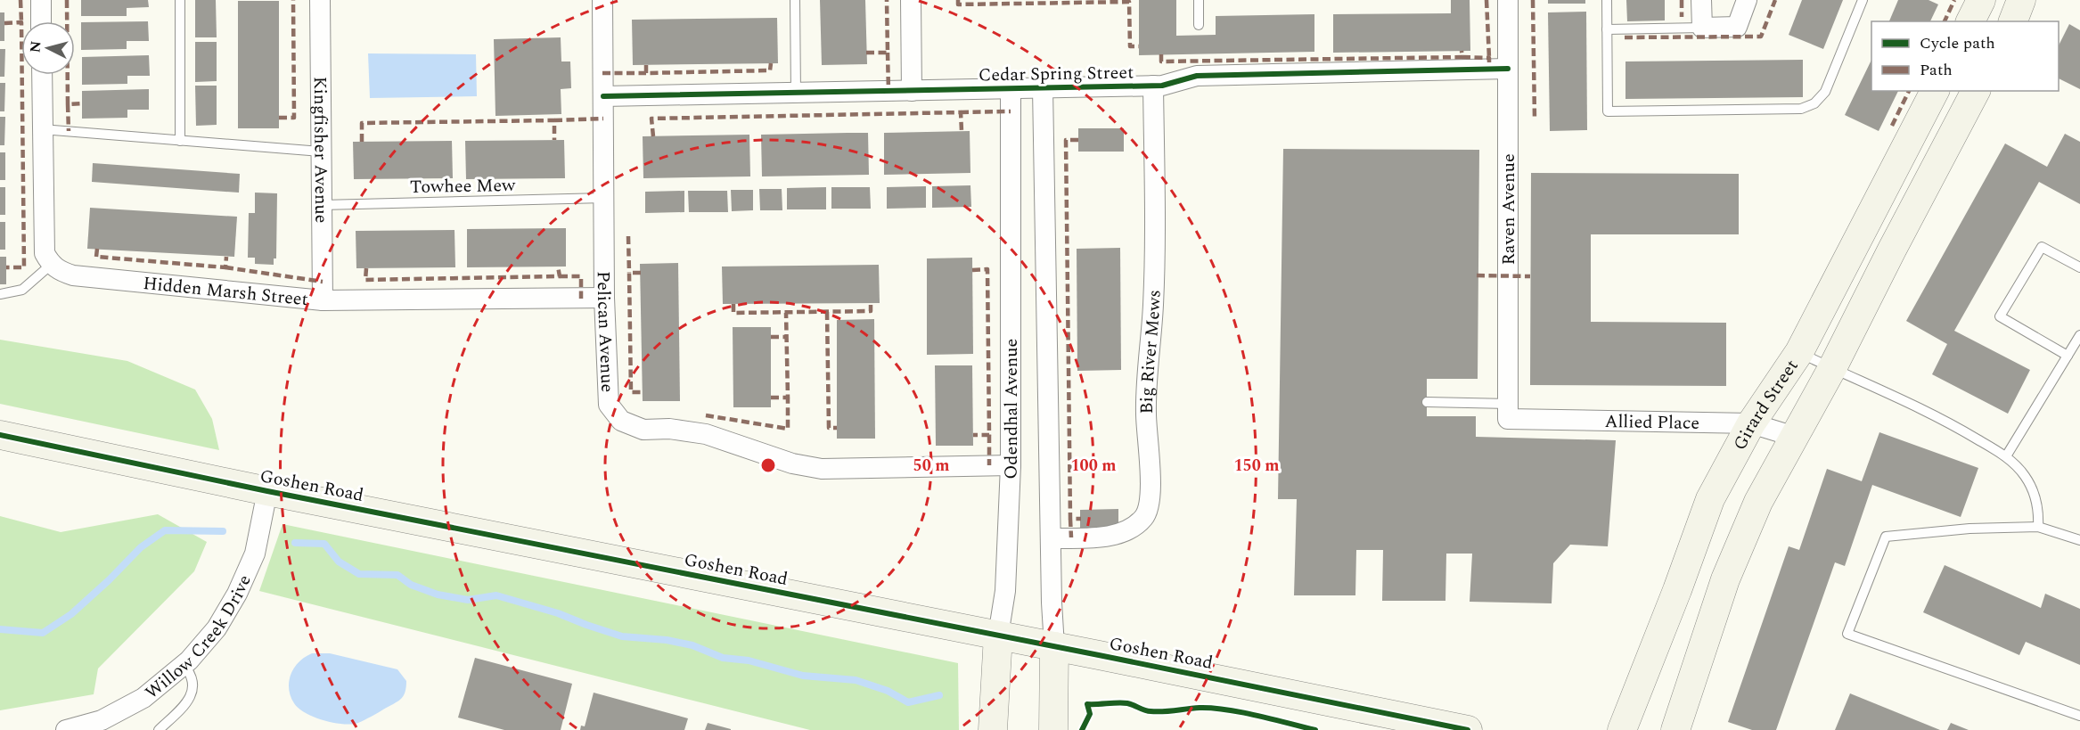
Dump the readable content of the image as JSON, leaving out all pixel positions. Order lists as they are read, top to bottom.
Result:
{
  "streets": {
    "street": [
      "Cedar Spring Street",
      "Kingfisher Avenue",
      "Raven Avenue",
      "Hidden Marsh Street",
      "Pelican Avenue",
      "Big River Mews",
      "Girard Street",
      "Odendhal Avenue",
      "Allied Place",
      "Goshen Road",
      "Willow Creek Drive"
    ],
    "lane": ["Towhee Mew"]
  },
  "crossings": [
    ["Cedar Spring Street", "Raven Avenue"],
    ["Cedar Spring Street", "Pelican Avenue"],
    ["Cedar Spring Street", "Big River Mews"],
    ["Cedar Spring Street", "Odendhal Avenue"],
    ["Kingfisher Avenue", "Towhee Mew"],
    ["Kingfisher Avenue", "Hidden Marsh Street"],
    ["Towhee Mew", "Pelican Avenue"],
    ["Raven Avenue", "Allied Place"],
    ["Hidden Marsh Street", "Pelican Avenue"],
    ["Pelican Avenue", "Odendhal Avenue"],
    ["Big River Mews", "Odendhal Avenue"],
    ["Girard Street", "Allied Place"],
    ["Odendhal Avenue", "Goshen Road"],
    ["Goshen Road", "Willow Creek Drive"]
  ],
  "legend": ["Cycle path", "Path"],
  "north": "left",
  "rings": ["50 m", "100 m", "150 m"]
}
